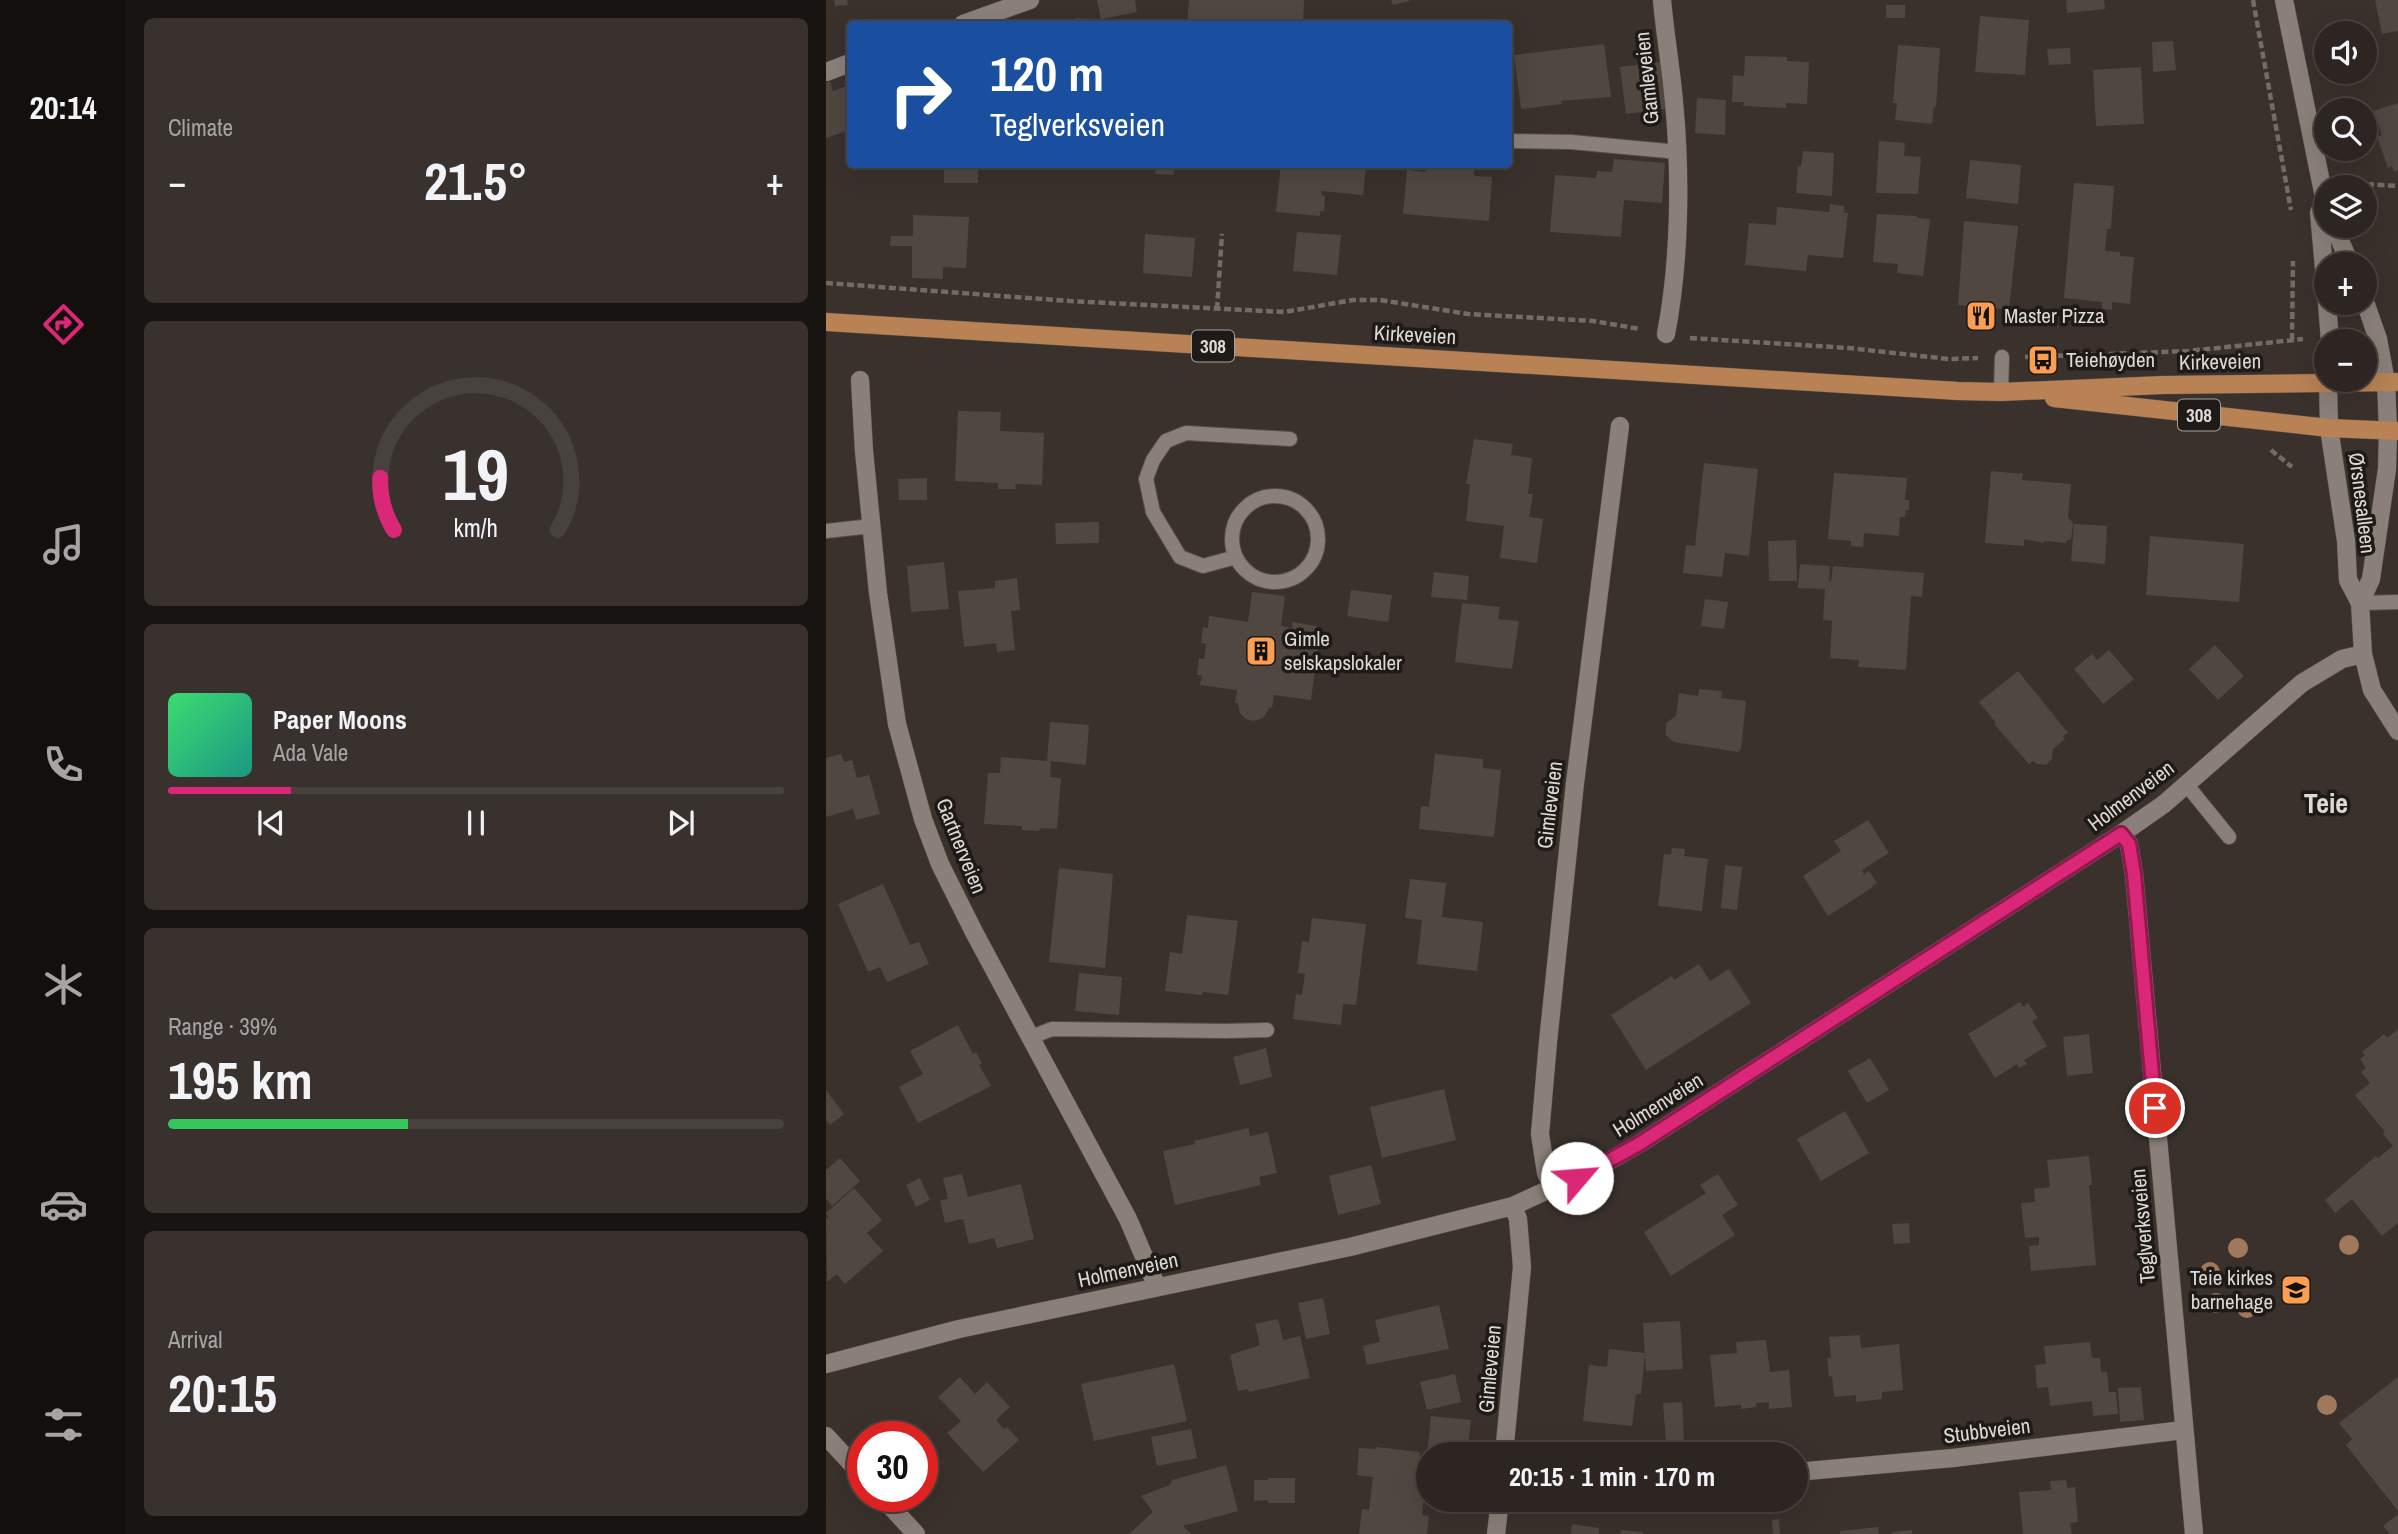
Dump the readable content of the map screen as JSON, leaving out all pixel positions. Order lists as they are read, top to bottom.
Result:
{
  "streets": {
    "main road": ["Kirkeveien", "308"],
    "street": [
      "Gamleveien",
      "Ørsnesalleen",
      "Holmenveien",
      "Gimleveien",
      "Gartnerveien",
      "Teglverksveien",
      "Stubbveien"
    ]
  },
  "crossings": [
    ["Kirkeveien", "Ørsnesalleen"],
    ["Ørsnesalleen", "Holmenveien"],
    ["Holmenveien", "Gimleveien"],
    ["Holmenveien", "Gartnerveien"],
    ["Holmenveien", "Teglverksveien"],
    ["Teglverksveien", "Stubbveien"]
  ],
  "districts": ["Teie"],
  "places": {
    "restaurant": ["Master Pizza"],
    "bus stop": ["Teiehøyden"],
    "building": ["Gimle selskapslokaler"],
    "school or university": ["Teie kirkes barnehage"]
  },
  "page": {
    "tabs": "20:14",
    "tile": [
      "Climate",
      ["Range · 39%", "195 km"],
      ["Arrival", "20:15"]
    ],
    "map_buttons": ["+", "−"],
    "turn": ["120 m", "Teglverksveien"],
    "heat": ["−", "21.5°", "+"],
    "song": ["Paper Moons", "Ada Vale"],
    "limit": "30",
    "trip": "20:15 · 1 min · 170 m",
    "gauge": ["19", "km/h"]
  }
}
